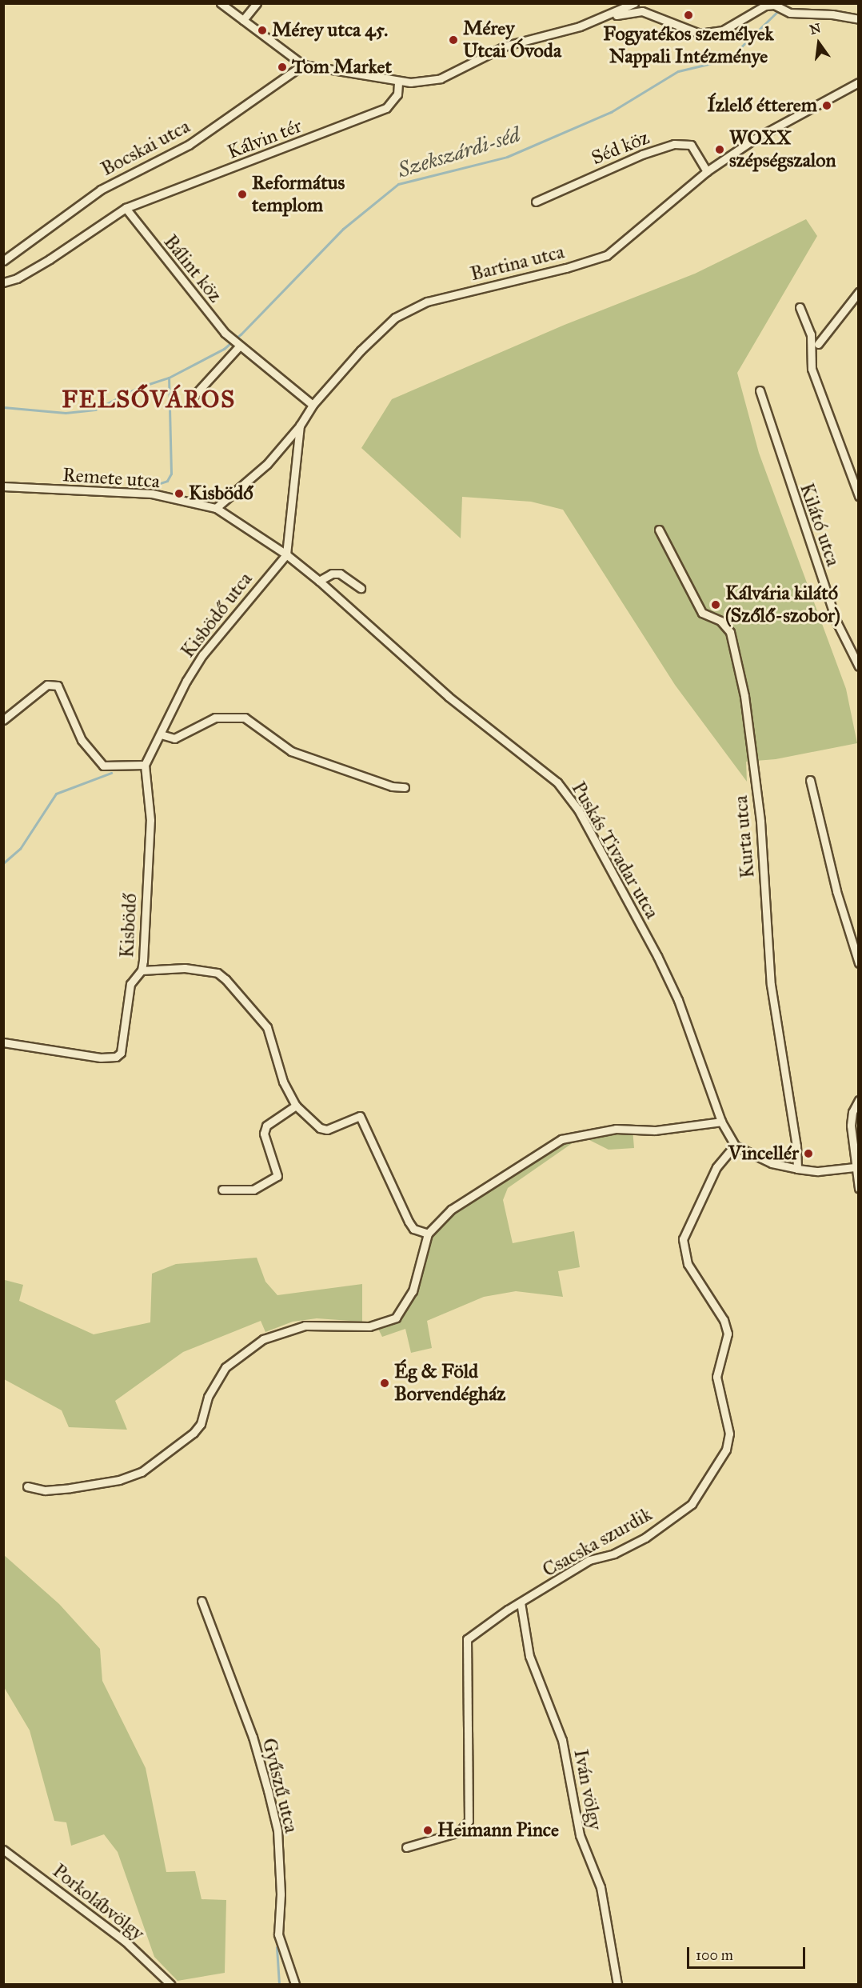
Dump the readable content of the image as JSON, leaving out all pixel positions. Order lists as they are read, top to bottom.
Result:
{
  "streets": {
    "street": [
      "Kálvin tér",
      "Bocskai utca",
      "Séd köz",
      "Bartina utca",
      "Bálint köz",
      "Remete utca",
      "Kilátó utca",
      "Kisbödő utca",
      "Kurta utca",
      "Puskás Tivadar utca",
      "Kisbödő",
      "Csacska szurdik",
      "Gyűszű utca",
      "Iván völgy",
      "Porkolábvölgy"
    ]
  },
  "crossings": [
    ["Kálvin tér", "Bálint köz"],
    ["Séd köz", "Bartina utca"],
    ["Bartina utca", "Bálint köz"],
    ["Bartina utca", "Remete utca"],
    ["Bartina utca", "Puskás Tivadar utca"],
    ["Remete utca", "Puskás Tivadar utca"],
    ["Kisbödő utca", "Puskás Tivadar utca"],
    ["Kisbödő utca", "Kisbödő"],
    ["Puskás Tivadar utca", "Csacska szurdik"],
    ["Csacska szurdik", "Iván völgy"]
  ],
  "districts": ["FELSŐVÁROS"],
  "water": ["Szekszárdi-séd"],
  "places": [
    "Fogyatékos személyek Nappali Intézménye",
    "Mérey utca 45.",
    "Mérey Utcai Óvoda",
    "Tom Market",
    "Ízlelő étterem",
    "WOXX szépségszalon",
    "Református templom",
    "Kisbödő",
    "Kálvária kilátó (Szőlő-szobor)",
    "Vincellér",
    "Ég & Föld Borvendégház",
    "Heimann Pince"
  ],
  "scale_bar": "100 m",
  "north": "top"
}
